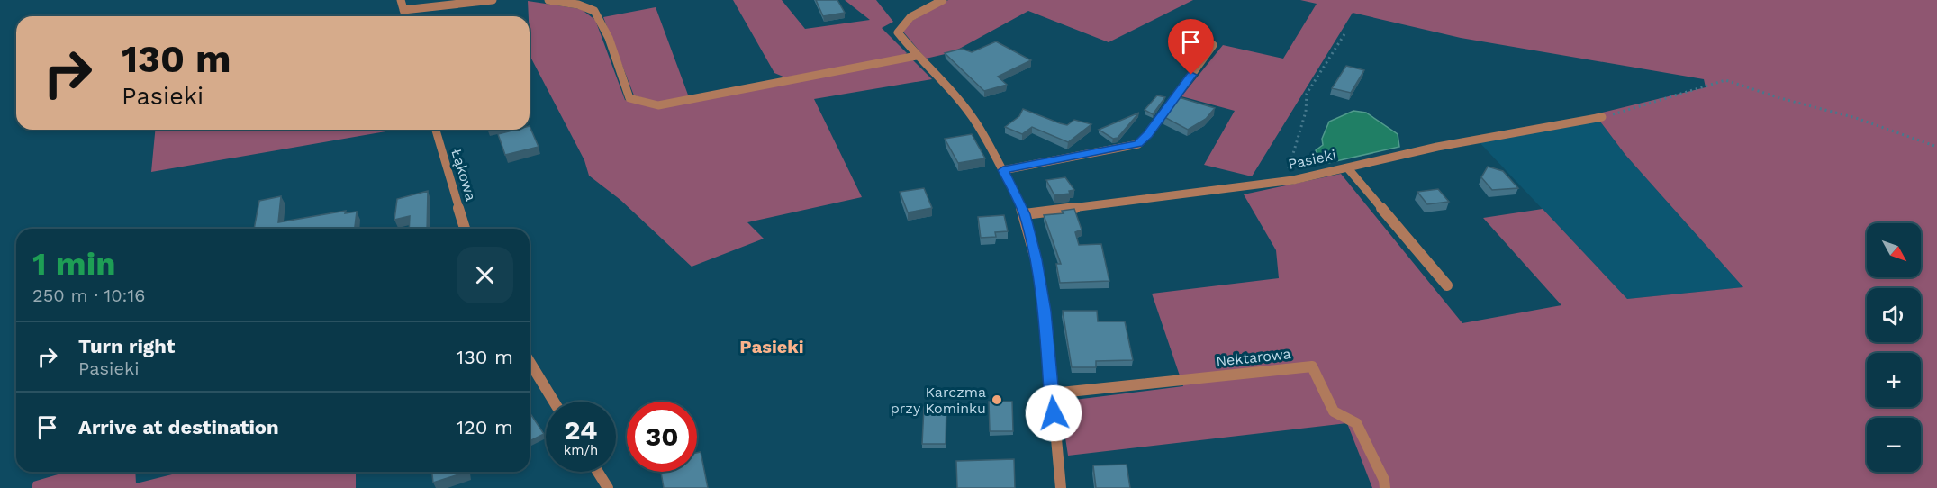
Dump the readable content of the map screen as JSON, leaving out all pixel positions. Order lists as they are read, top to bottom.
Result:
{
  "streets": {
    "street": ["Pasieki", "Łąkowa", "Nektarowa"]
  },
  "districts": ["Pasieki"],
  "places": ["Karczma przy Kominku"],
  "north": "bottom right",
  "page": {
    "turn": ["130 m", "Pasieki"],
    "map_buttons": ["+", "−"],
    "heading": ["1 min", "250 m · 10:16"],
    "list": [
      {
        "name": "Turn right",
        "note": "Pasieki",
        "value": "130 m"
      },
      {
        "name": "Arrive at destination",
        "value": "120 m"
      }
    ],
    "speed": "24 km/h",
    "limit": "30"
  }
}
